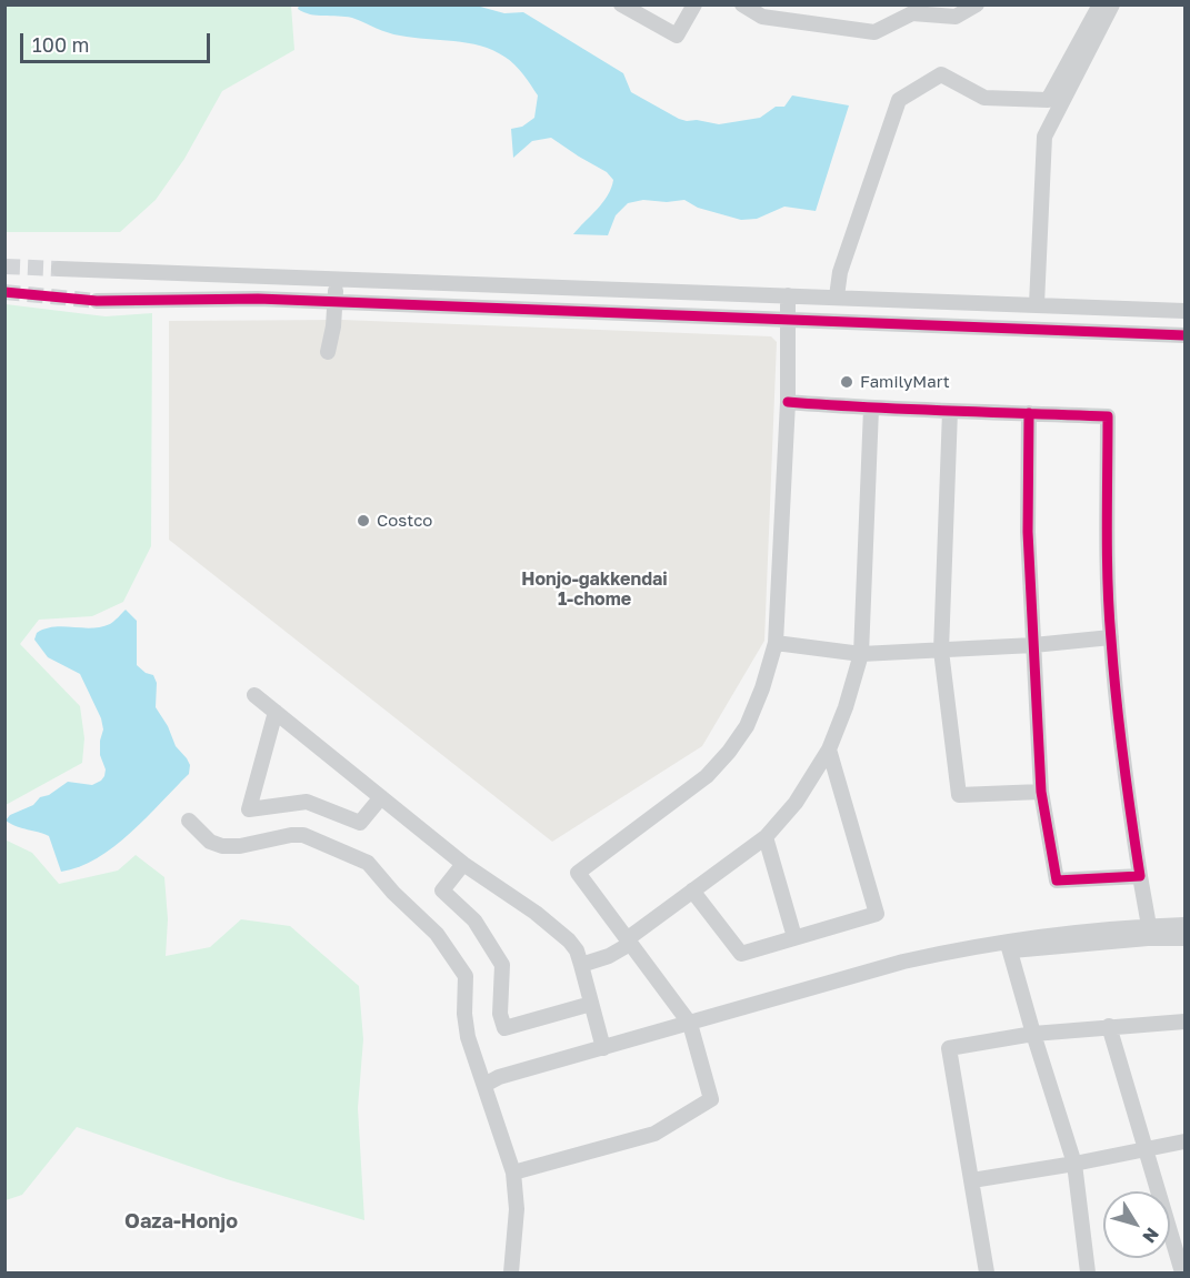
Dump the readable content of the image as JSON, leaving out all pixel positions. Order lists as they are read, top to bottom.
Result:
{
  "districts": ["Honjo-gakkendai 1-chome", "Oaza-Honjo"],
  "places": ["FamilyMart", "Costco"],
  "scale_bar": "100 m",
  "north": "bottom right"
}
